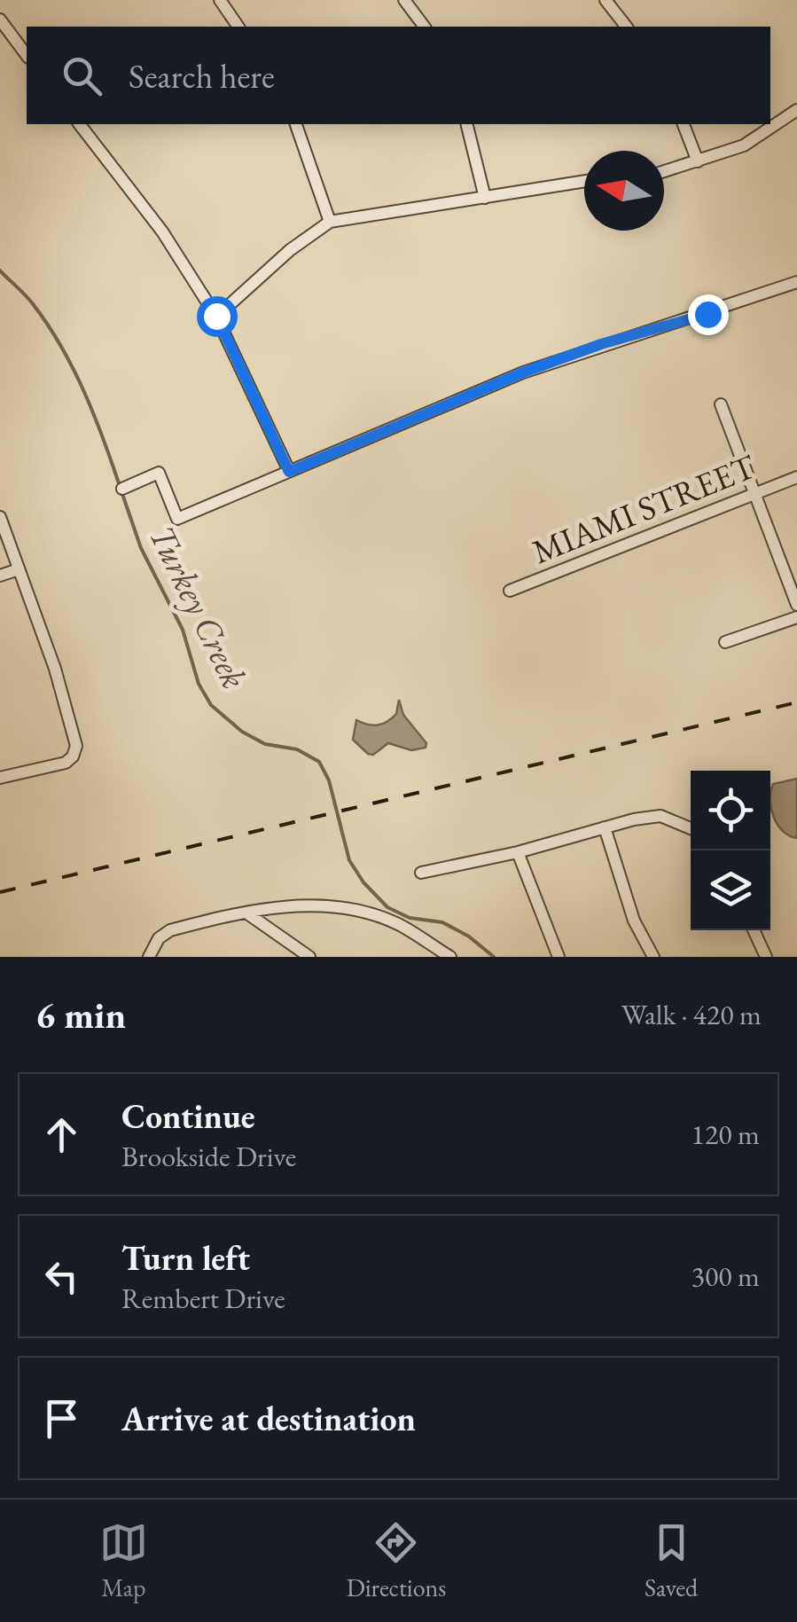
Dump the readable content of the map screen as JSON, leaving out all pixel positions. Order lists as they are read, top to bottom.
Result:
{
  "streets": {
    "street": ["MIAMI STREET"]
  },
  "water": ["Turkey Creek"],
  "north": "left",
  "page": {
    "search": "Search here",
    "heading": ["6 min", "Walk · 420 m"],
    "list": [
      ["Continue", "Brookside Drive", "120 m"],
      ["Turn left", "Rembert Drive", "300 m"],
      "Arrive at destination"
    ],
    "nav": ["Map", "Directions", "Saved"]
  }
}
